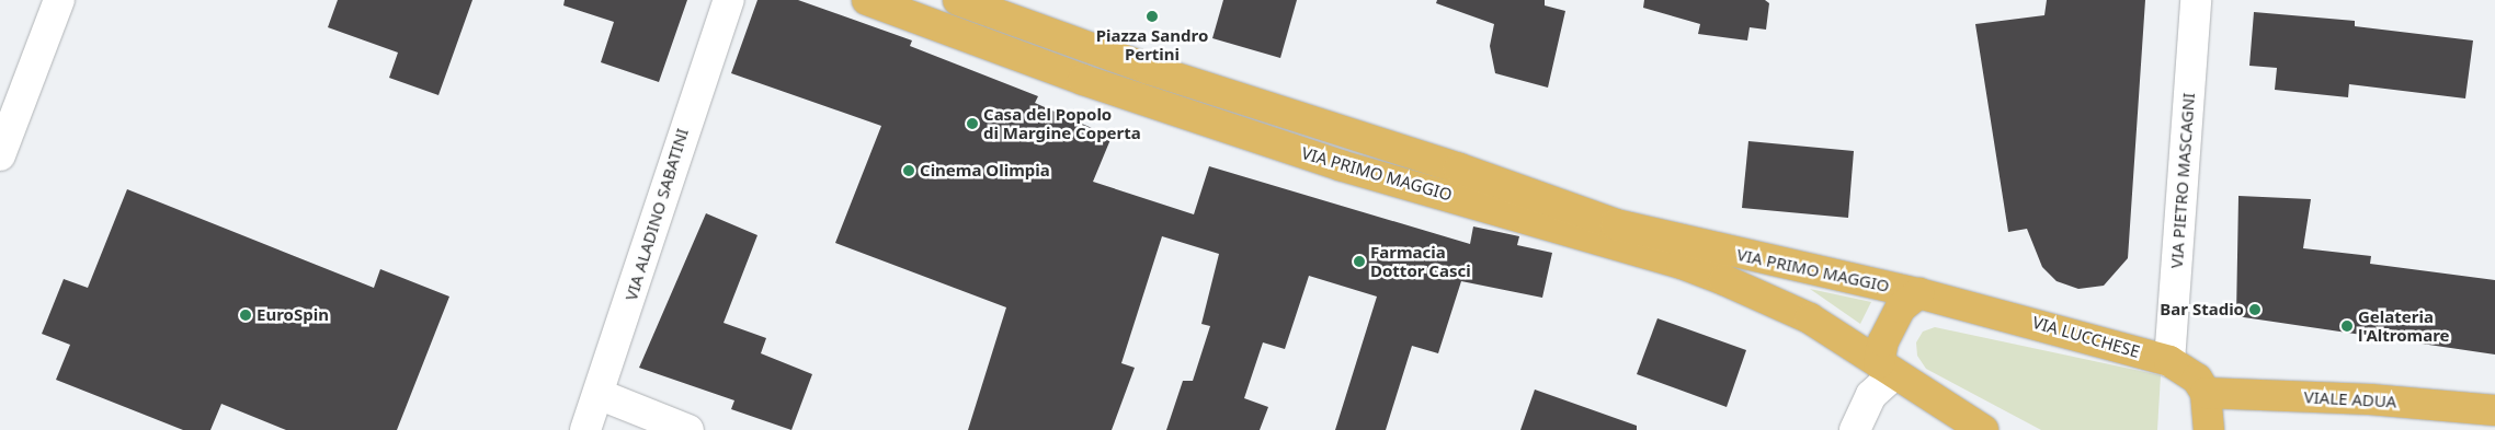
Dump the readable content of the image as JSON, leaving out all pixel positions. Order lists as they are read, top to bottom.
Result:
{
  "streets": {
    "main road": ["VIA PRIMO MAGGIO", "VIA LUCCHESE", "VIALE ADUA"],
    "street": ["VIA PIETRO MASCAGNI", "VIA ALADINO SABATINI"]
  },
  "crossings": [
    ["VIA PRIMO MAGGIO", "VIA LUCCHESE"],
    ["VIA PIETRO MASCAGNI", "VIA LUCCHESE"],
    ["VIA LUCCHESE", "VIALE ADUA"]
  ],
  "places": [
    "Piazza Sandro Pertini",
    "Casa del Popolo di Margine Coperta",
    "Cinema Olimpia",
    "Farmacia Dottor Casci",
    "Bar Stadio",
    "EuroSpin",
    "Gelateria l'Altromare"
  ]
}
